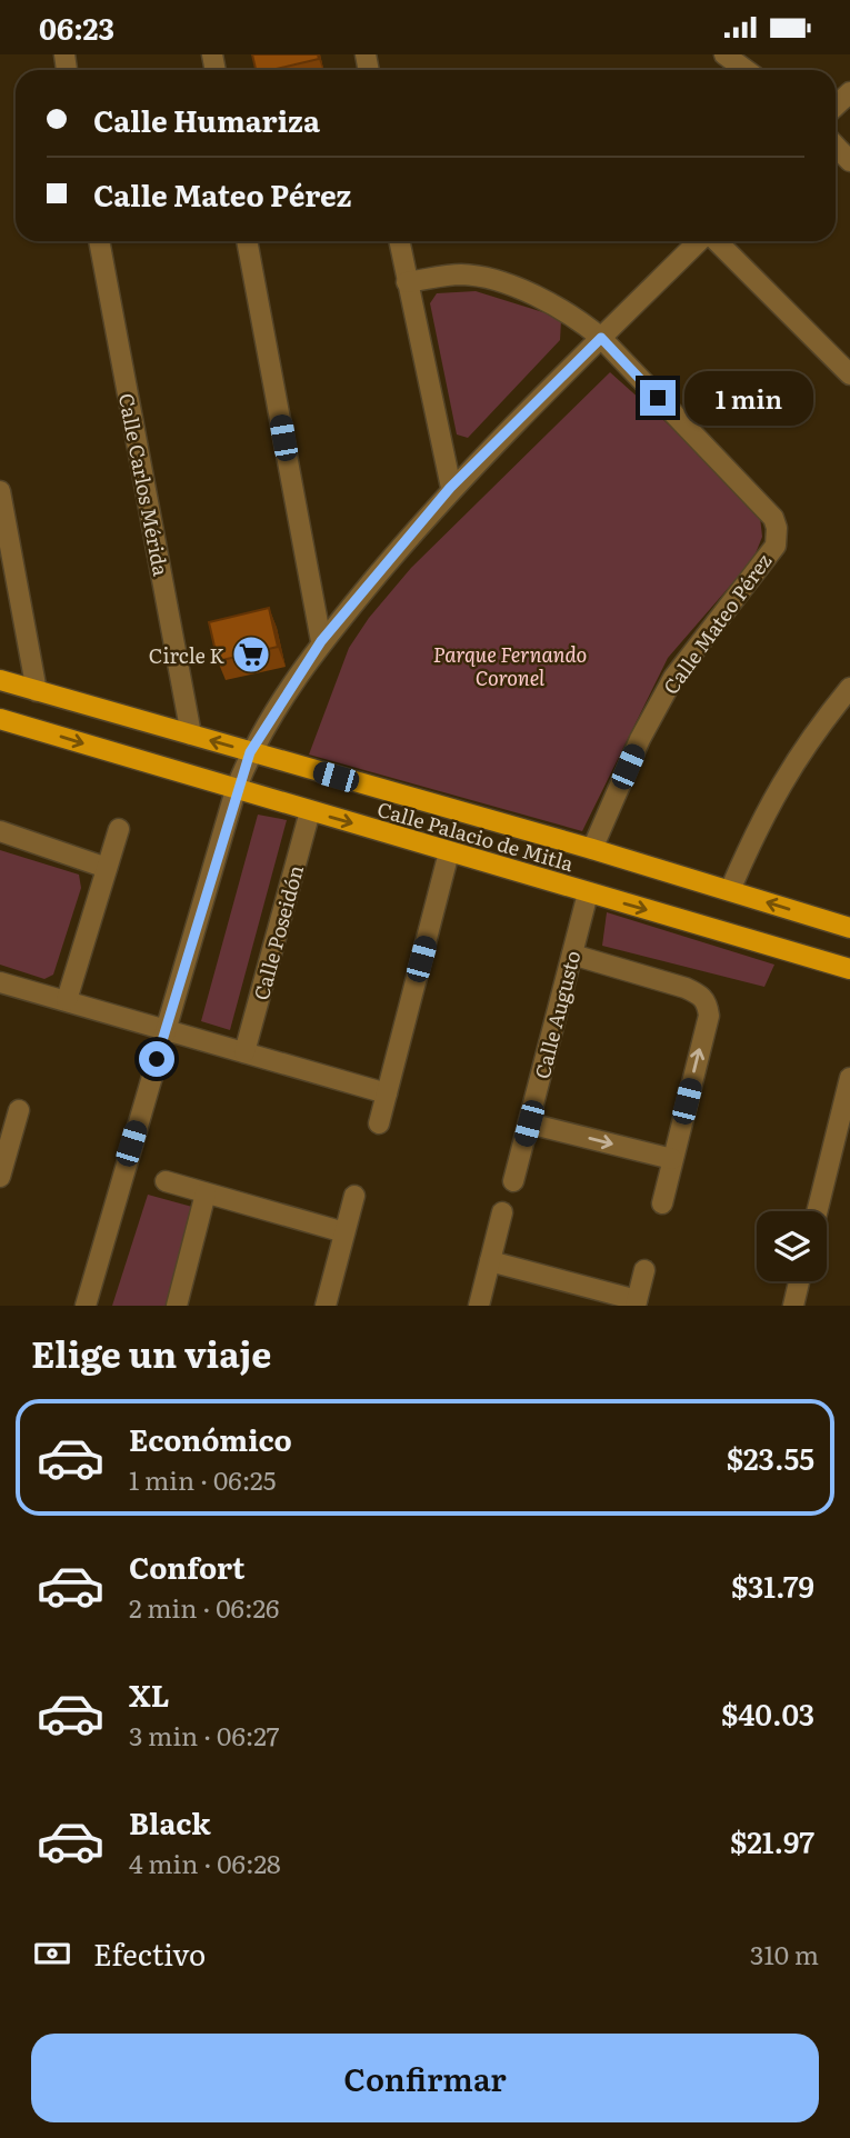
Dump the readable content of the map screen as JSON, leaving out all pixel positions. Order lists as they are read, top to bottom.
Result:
{
  "streets": {
    "main road": ["Calle Palacio de Mitla"],
    "street": [
      "Calle Carlos Mérida",
      "Calle Mateo Pérez",
      "Calle Poseidón",
      "Calle Augusto"
    ]
  },
  "crossings": [
    ["Calle Carlos Mérida", "Calle Palacio de Mitla"],
    ["Calle Mateo Pérez", "Calle Palacio de Mitla"],
    ["Calle Palacio de Mitla", "Calle Poseidón"],
    ["Calle Palacio de Mitla", "Calle Augusto"]
  ],
  "parks": ["Parque Fernando Coronel"],
  "places": {
    "supermarket": ["Circle K"]
  },
  "page": {
    "status": "06:23",
    "banner": ["Calle Humariza", "Calle Mateo Pérez"],
    "bubble": "1 min",
    "heading": "Elige un viaje",
    "list": [
      {
        "name": "Económico",
        "note": "1 min · 06:25",
        "value": "$23.55"
      },
      {
        "name": "Confort",
        "note": "2 min · 06:26",
        "value": "$31.79"
      },
      {
        "name": "XL",
        "note": "3 min · 06:27",
        "value": "$40.03"
      },
      {
        "name": "Black",
        "note": "4 min · 06:28",
        "value": "$21.97"
      }
    ],
    "pay": ["Efectivo", "310 m"],
    "buttons": "Confirmar"
  }
}
